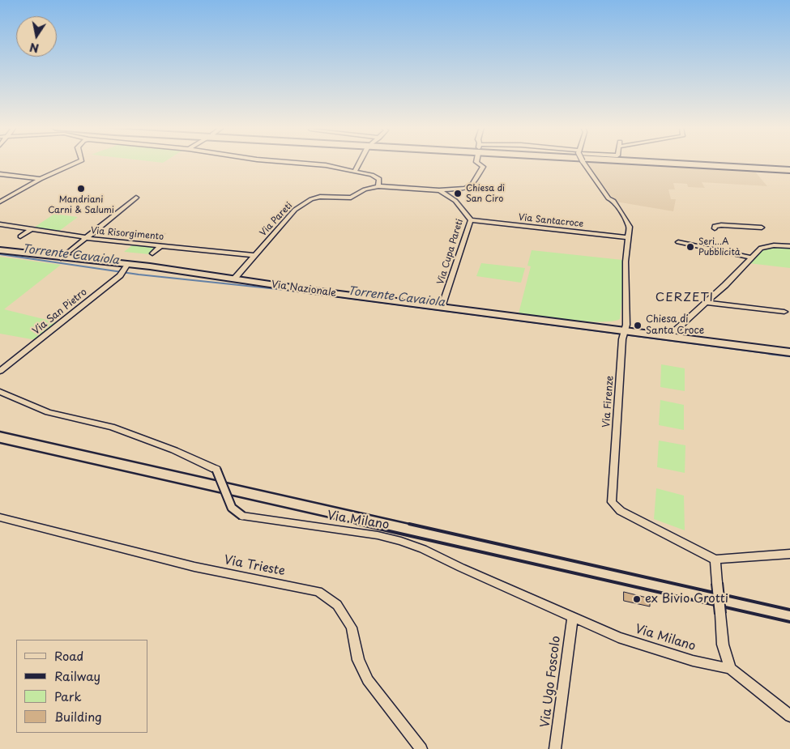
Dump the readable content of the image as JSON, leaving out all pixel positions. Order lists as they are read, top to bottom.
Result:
{
  "streets": {
    "main road": ["Via Nazionale"],
    "street": [
      "Via Pareti",
      "Via Santacroce",
      "Via Risorgimento",
      "Via Cupa Pareti",
      "Via San Pietro",
      "Via Firenze",
      "Via Milano",
      "Via Trieste",
      "Via Ugo Foscolo"
    ]
  },
  "crossings": [
    ["Via Pareti", "Via Risorgimento"],
    ["Via Pareti", "Via Cupa Pareti"],
    ["Via Pareti", "Via Nazionale"],
    ["Via Santacroce", "Via Cupa Pareti"],
    ["Via Cupa Pareti", "Via Nazionale"],
    ["Via Nazionale", "Via San Pietro"],
    ["Via Nazionale", "Via Firenze"],
    ["Via Milano", "Via Ugo Foscolo"]
  ],
  "districts": ["CERZETI"],
  "water": ["Torrente Cavaiola"],
  "places": [
    "Mandriani Carni & Salumi",
    "Chiesa di San Ciro",
    "Seri...A Pubblicità",
    "Chiesa di Santa Croce",
    "ex Bivio Grotti"
  ],
  "legend": [
    "Road",
    "Railway",
    "Park",
    "Building"
  ],
  "north": "bottom"
}
